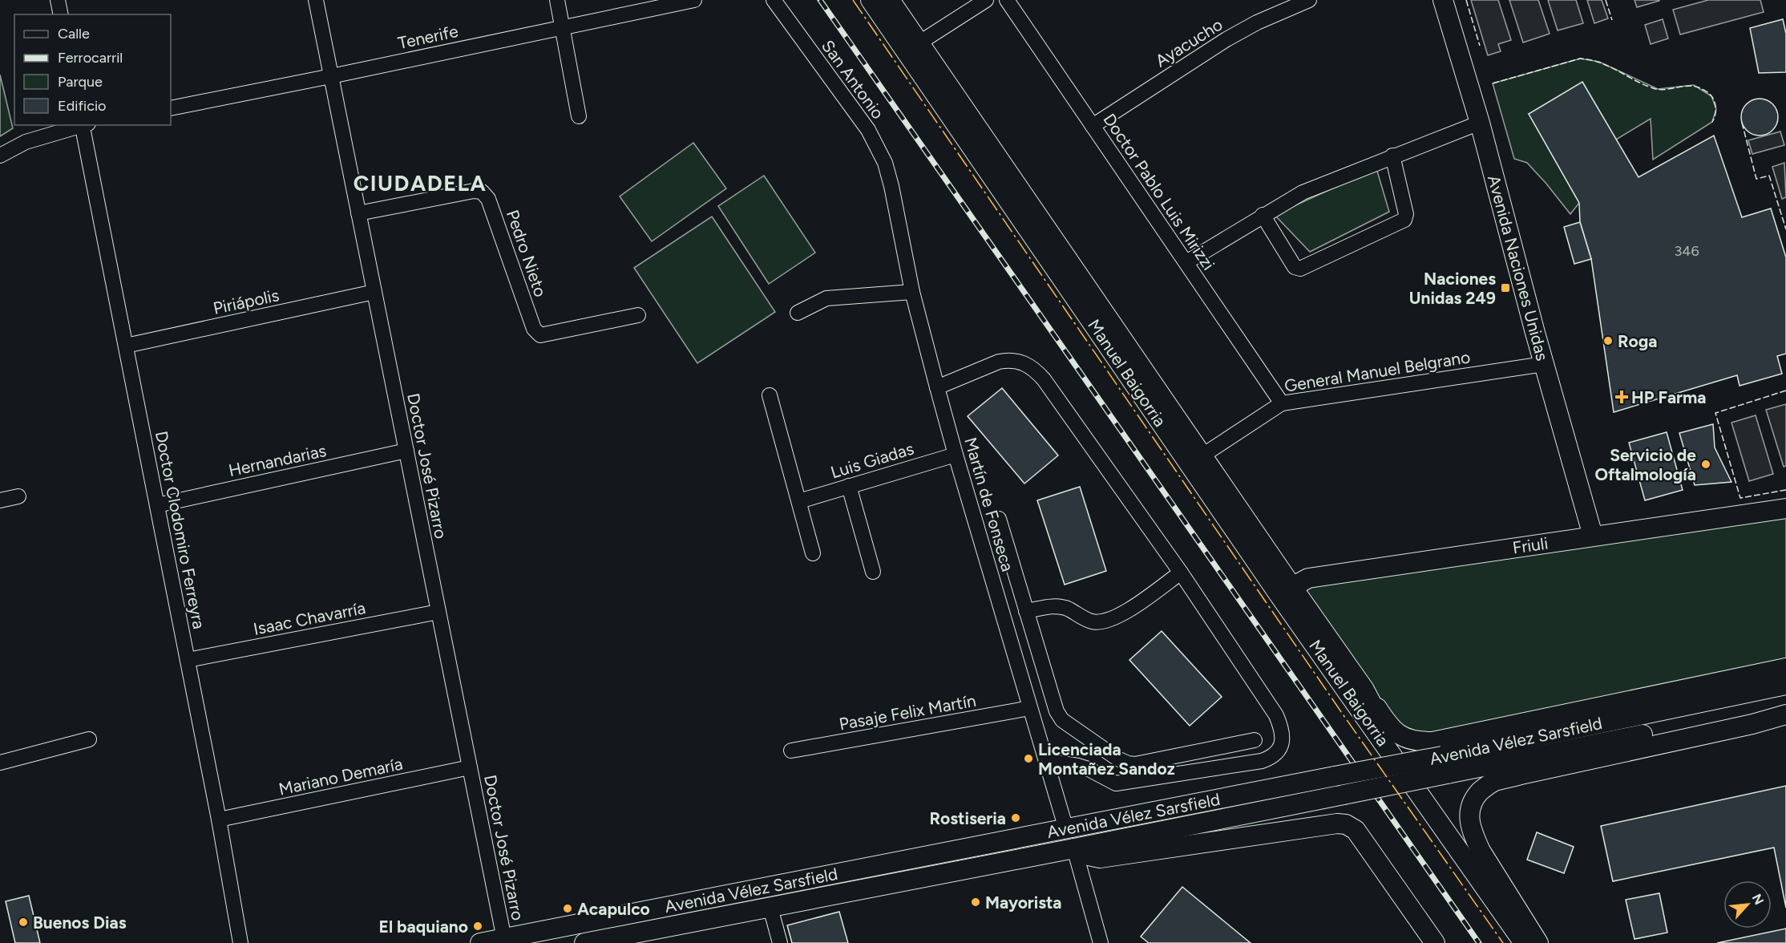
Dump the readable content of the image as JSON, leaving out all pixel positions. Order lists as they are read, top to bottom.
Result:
{
  "streets": {
    "main road": [
      "Avenida Naciones Unidas",
      "Manuel Baigorria",
      "Friuli",
      "Avenida Vélez Sarsfield"
    ],
    "street": [
      "Tenerife",
      "Ayacucho",
      "San Antonio",
      "Doctor Pablo Luis Mirizzi",
      "Pedro Nieto",
      "Piriápolis",
      "General Manuel Belgrano",
      "Hernandarias",
      "Luis Giadas",
      "Doctor José Pizarro",
      "Martín de Fonseca",
      "Doctor Clodomiro Ferreyra",
      "Isaac Chavarría",
      "Pasaje Felix Martín",
      "Mariano Demaría"
    ]
  },
  "crossings": [
    ["Tenerife", "Doctor José Pizarro"],
    ["Ayacucho", "Doctor Pablo Luis Mirizzi"],
    ["San Antonio", "Martín de Fonseca"],
    ["Doctor Pablo Luis Mirizzi", "General Manuel Belgrano"],
    ["Pedro Nieto", "Doctor José Pizarro"],
    ["Avenida Naciones Unidas", "General Manuel Belgrano"],
    ["Avenida Naciones Unidas", "Friuli"],
    ["Piriápolis", "Doctor José Pizarro"],
    ["Piriápolis", "Doctor Clodomiro Ferreyra"],
    ["General Manuel Belgrano", "Manuel Baigorria"],
    ["Manuel Baigorria", "Friuli"],
    ["Hernandarias", "Doctor José Pizarro"],
    ["Hernandarias", "Doctor Clodomiro Ferreyra"],
    ["Luis Giadas", "Martín de Fonseca"],
    ["Doctor José Pizarro", "Isaac Chavarría"],
    ["Doctor José Pizarro", "Avenida Vélez Sarsfield"],
    ["Doctor José Pizarro", "Mariano Demaría"],
    ["Martín de Fonseca", "Pasaje Felix Martín"],
    ["Martín de Fonseca", "Avenida Vélez Sarsfield"],
    ["Doctor Clodomiro Ferreyra", "Isaac Chavarría"],
    ["Doctor Clodomiro Ferreyra", "Mariano Demaría"]
  ],
  "districts": ["CIUDADELA"],
  "places": {
    "transit": ["Naciones Unidas 249"],
    "other": [
      "Roga",
      "Servicio de Oftalmología",
      "Licenciada Montañez Sandoz",
      "Rostiseria",
      "Mayorista",
      "Acapulco",
      "Buenos Dias",
      "El baquiano"
    ],
    "health": ["HP Farma"]
  },
  "house_numbers": ["346"],
  "legend": [
    "Calle",
    "Ferrocarril",
    "Parque",
    "Edificio"
  ],
  "north": "top right"
}
